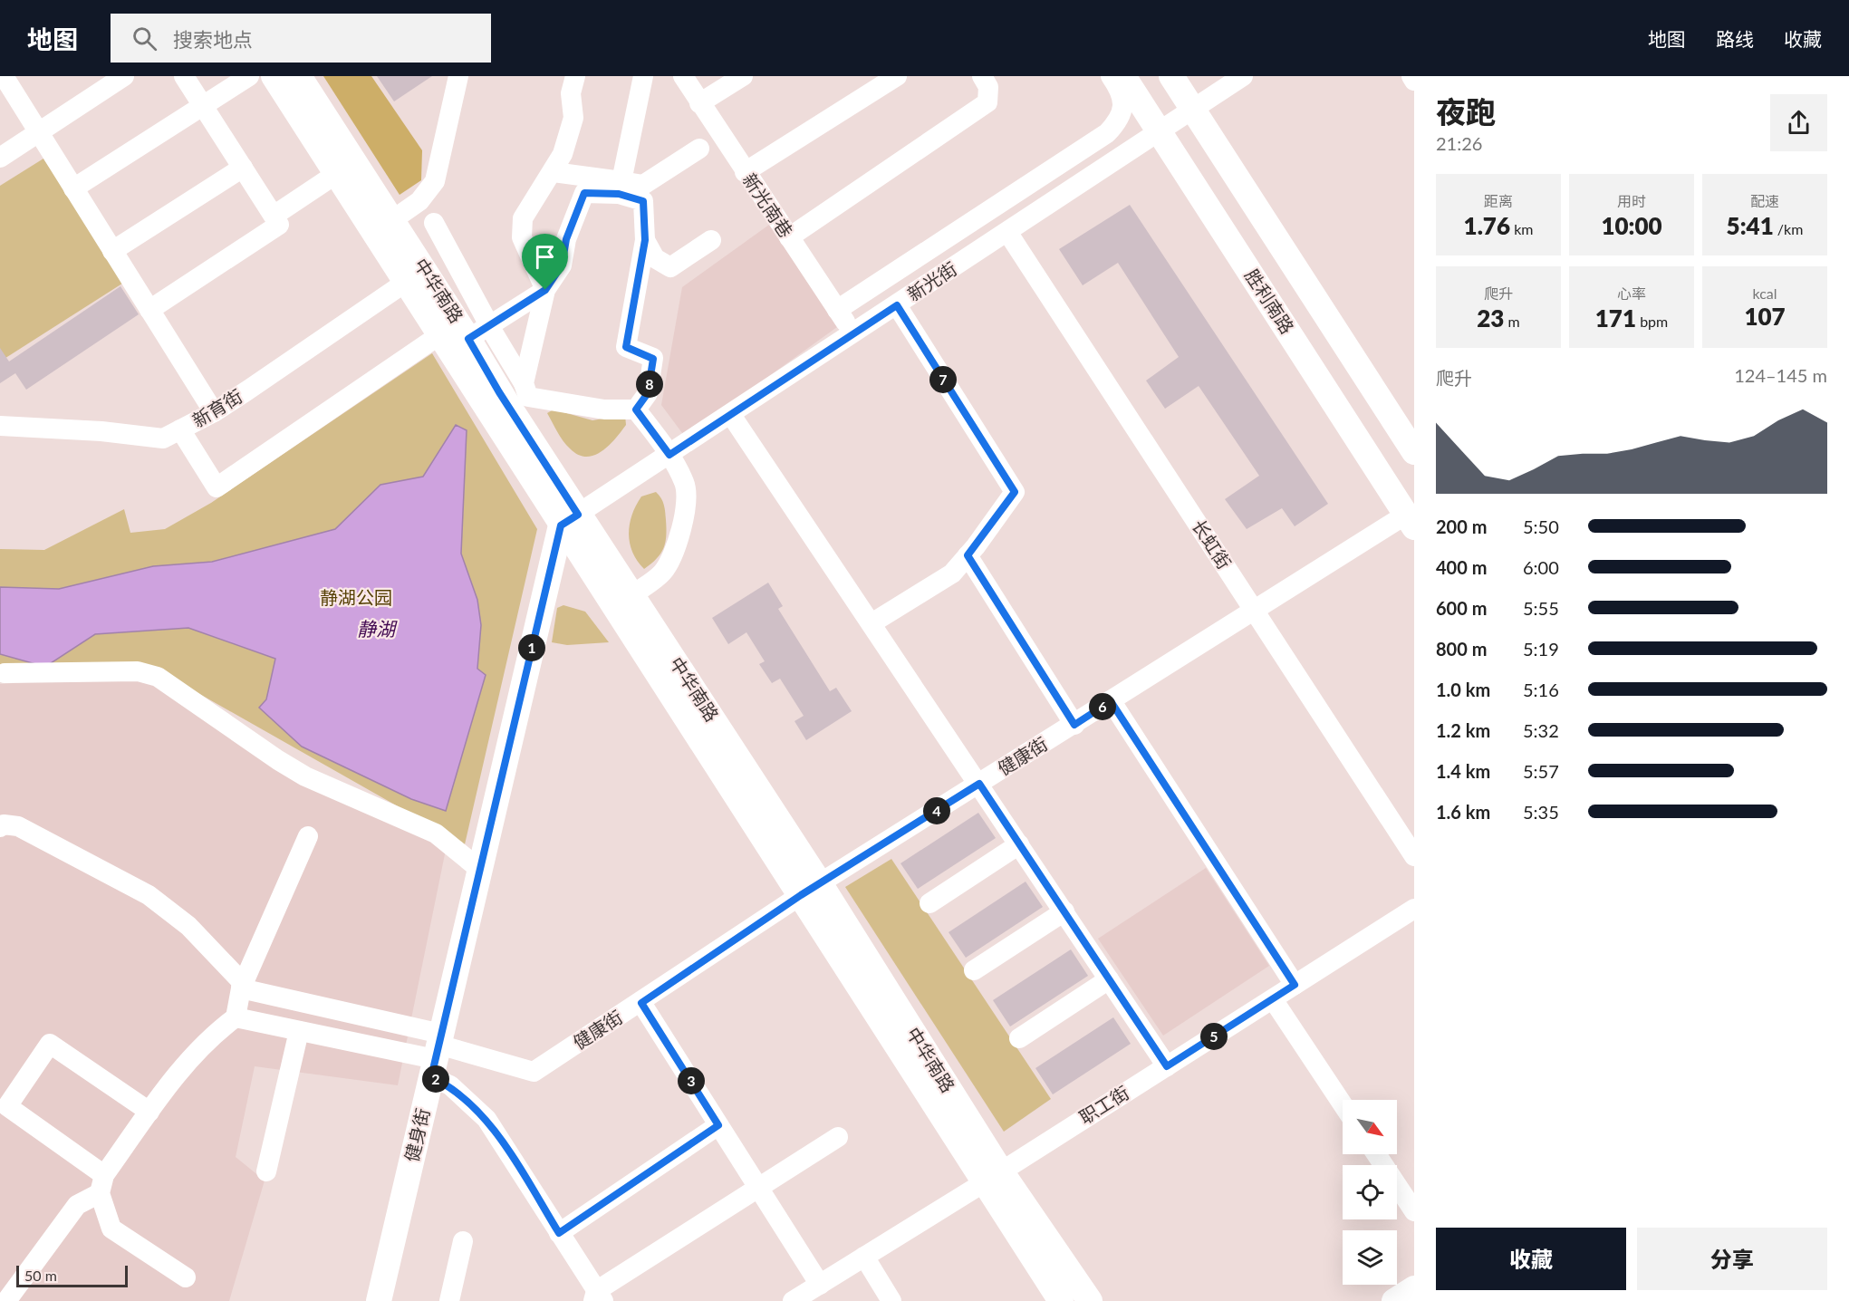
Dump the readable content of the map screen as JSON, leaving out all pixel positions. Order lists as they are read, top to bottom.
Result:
{
  "streets": {
    "main road": ["中华南路", "胜利南路", "健身街"],
    "street": [
      "新光南巷",
      "新光街",
      "新育街",
      "长虹街",
      "健康街",
      "职工街"
    ]
  },
  "crossings": [
    ["新光南巷", "新光街"],
    ["新光街", "中华南路"],
    ["新光街", "胜利南路"],
    ["新光街", "长虹街"],
    ["新光街", "健身街"],
    ["中华南路", "健康街"],
    ["中华南路", "职工街"],
    ["中华南路", "健身街"],
    ["胜利南路", "健康街"],
    ["长虹街", "健康街"],
    ["健康街", "健身街"]
  ],
  "water": ["静湖"],
  "parks": ["静湖公园"],
  "scale_bar": "50 m",
  "north": "bottom right",
  "page": {
    "header": "地图",
    "search": "搜索地点",
    "nav": ["地图", "路线", "收藏"],
    "heading": ["夜跑", "21:26"],
    "stats": [
      ["距离", "1.76 km"],
      ["用时", "10:00"],
      ["配速", "5:41 /km"],
      ["爬升", "23 m"],
      ["心率", "171 bpm"],
      ["kcal", "107"]
    ],
    "chart": ["爬升", "124–145 m"],
    "pins": [
      "7",
      "8",
      "1",
      "6",
      "4",
      "5",
      "2",
      "3"
    ],
    "list": [
      {
        "name": "200 m",
        "note": "5:50"
      },
      {
        "name": "400 m",
        "note": "6:00"
      },
      {
        "name": "600 m",
        "note": "5:55"
      },
      {
        "name": "800 m",
        "note": "5:19"
      },
      {
        "name": "1.0 km",
        "note": "5:16"
      },
      {
        "name": "1.2 km",
        "note": "5:32"
      },
      {
        "name": "1.4 km",
        "note": "5:57"
      },
      {
        "name": "1.6 km",
        "note": "5:35"
      }
    ],
    "buttons": ["收藏", "分享"],
    "scale": "50 m"
  }
}
